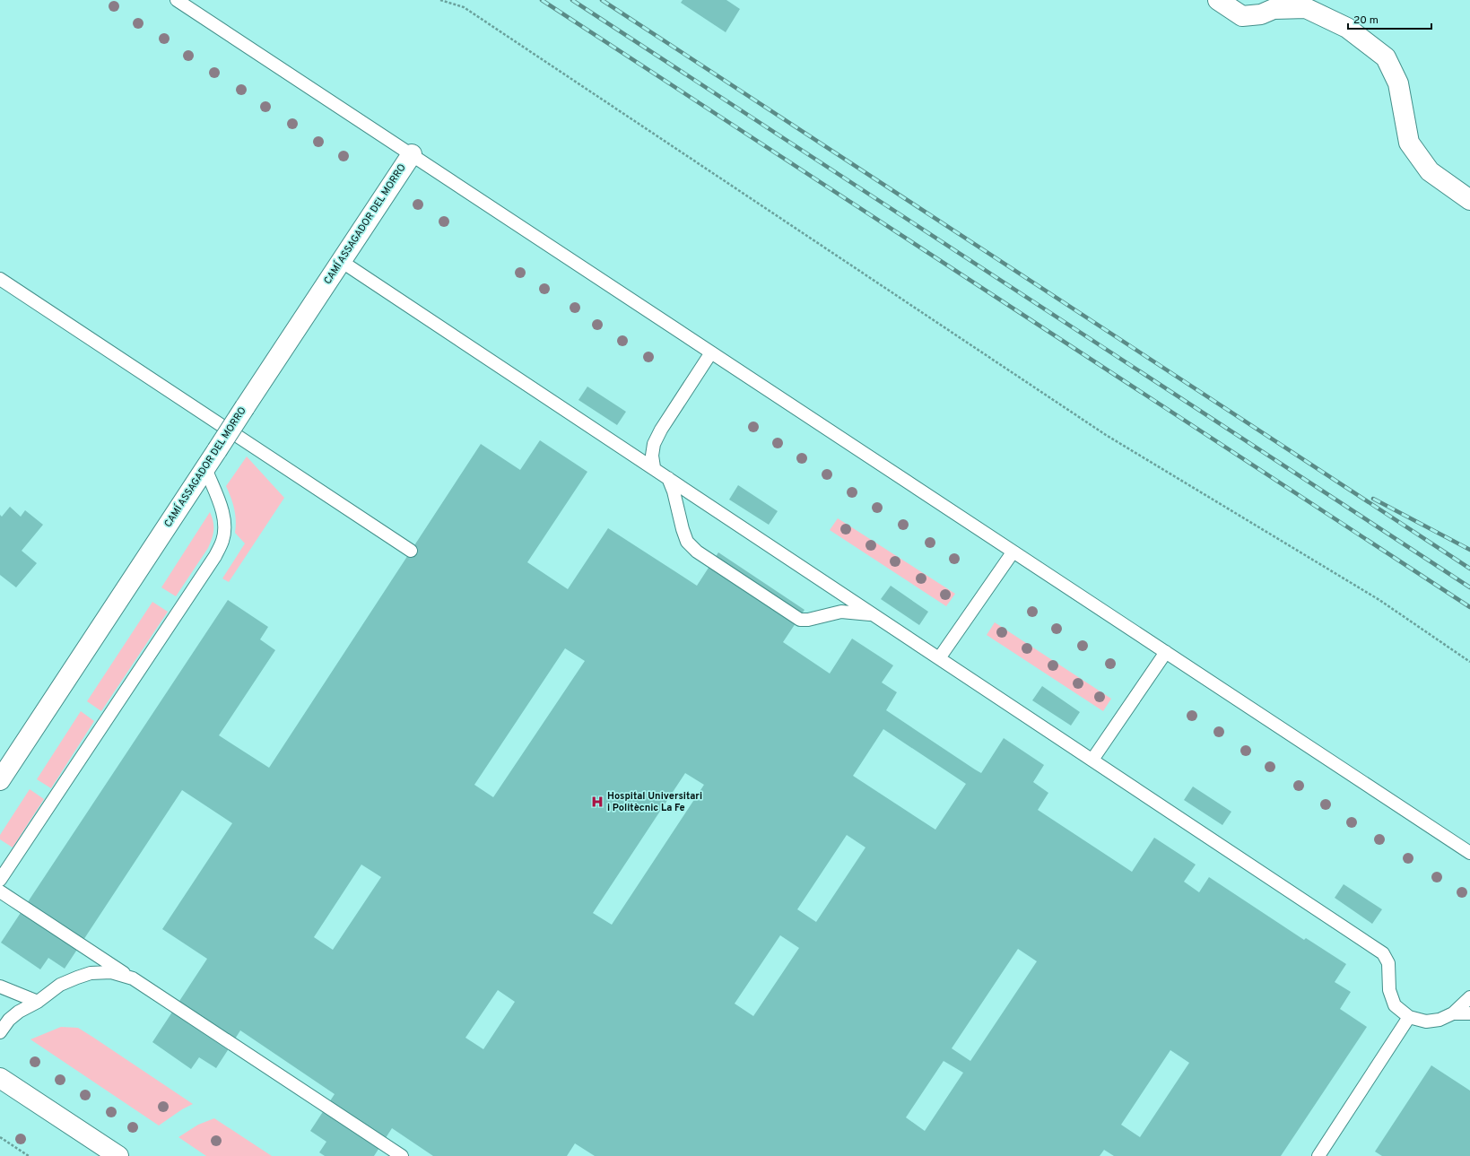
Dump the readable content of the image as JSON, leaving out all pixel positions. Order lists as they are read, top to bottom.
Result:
{
  "streets": {
    "street": ["CAMÍ ASSAGADOR DEL MORRO"]
  },
  "places": {
    "hospital": ["Hospital Universitari i Politècnic La Fe"]
  },
  "scale_bar": "20 m"
}
